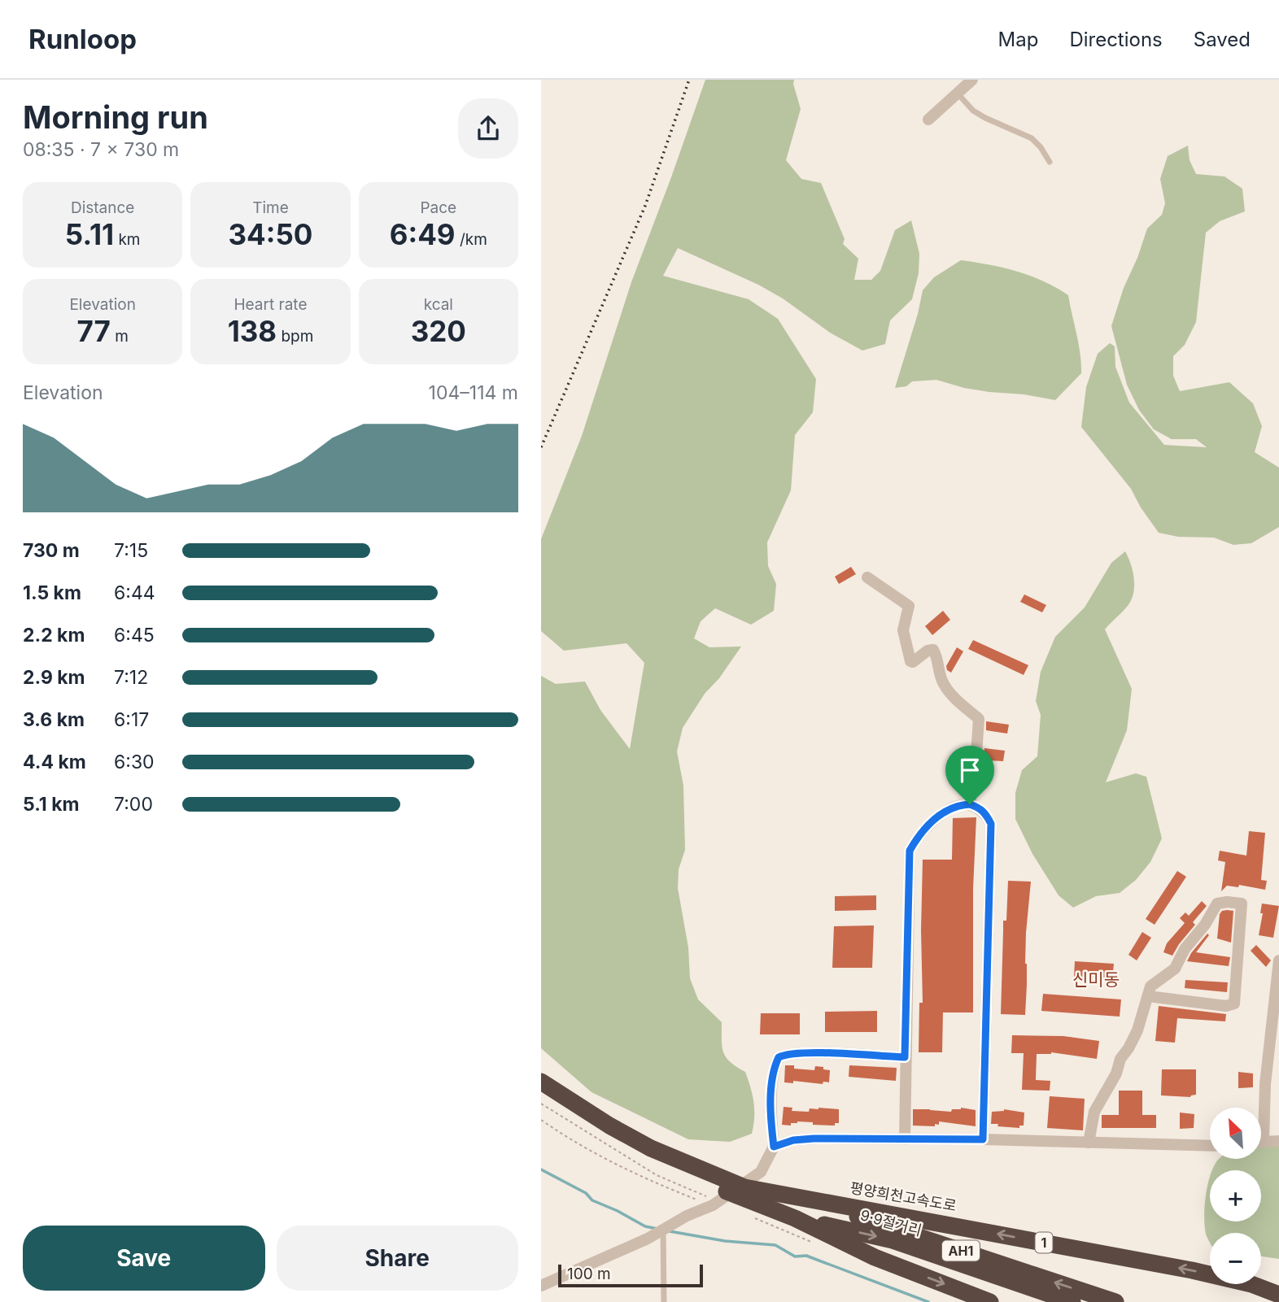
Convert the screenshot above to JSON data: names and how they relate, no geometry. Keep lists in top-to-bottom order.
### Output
{
  "streets": {
    "highway": [
      "평양희천고속도로",
      "9·9절거리",
      "1",
      "AH1"
    ]
  },
  "crossings": [
    ["평양희천고속도로", "9·9절거리"]
  ],
  "districts": ["신미동"],
  "scale_bar": "100 m",
  "north": "top left",
  "page": {
    "header": "Runloop",
    "nav": ["Map", "Directions", "Saved"],
    "heading": ["Morning run", "08:35 · 7 × 730 m"],
    "stats": [
      ["Distance", "5.11 km"],
      ["Time", "34:50"],
      ["Pace", "6:49 /km"],
      ["Elevation", "77 m"],
      ["Heart rate", "138 bpm"],
      ["kcal", "320"]
    ],
    "chart": ["Elevation", "104–114 m"],
    "list": [
      {
        "name": "730 m",
        "note": "7:15"
      },
      {
        "name": "1.5 km",
        "note": "6:44"
      },
      {
        "name": "2.2 km",
        "note": "6:45"
      },
      {
        "name": "2.9 km",
        "note": "7:12"
      },
      {
        "name": "3.6 km",
        "note": "6:17"
      },
      {
        "name": "4.4 km",
        "note": "6:30"
      },
      {
        "name": "5.1 km",
        "note": "7:00"
      }
    ],
    "map_buttons": ["+", "−"],
    "buttons": ["Save", "Share"],
    "scale": "100 m"
  }
}
